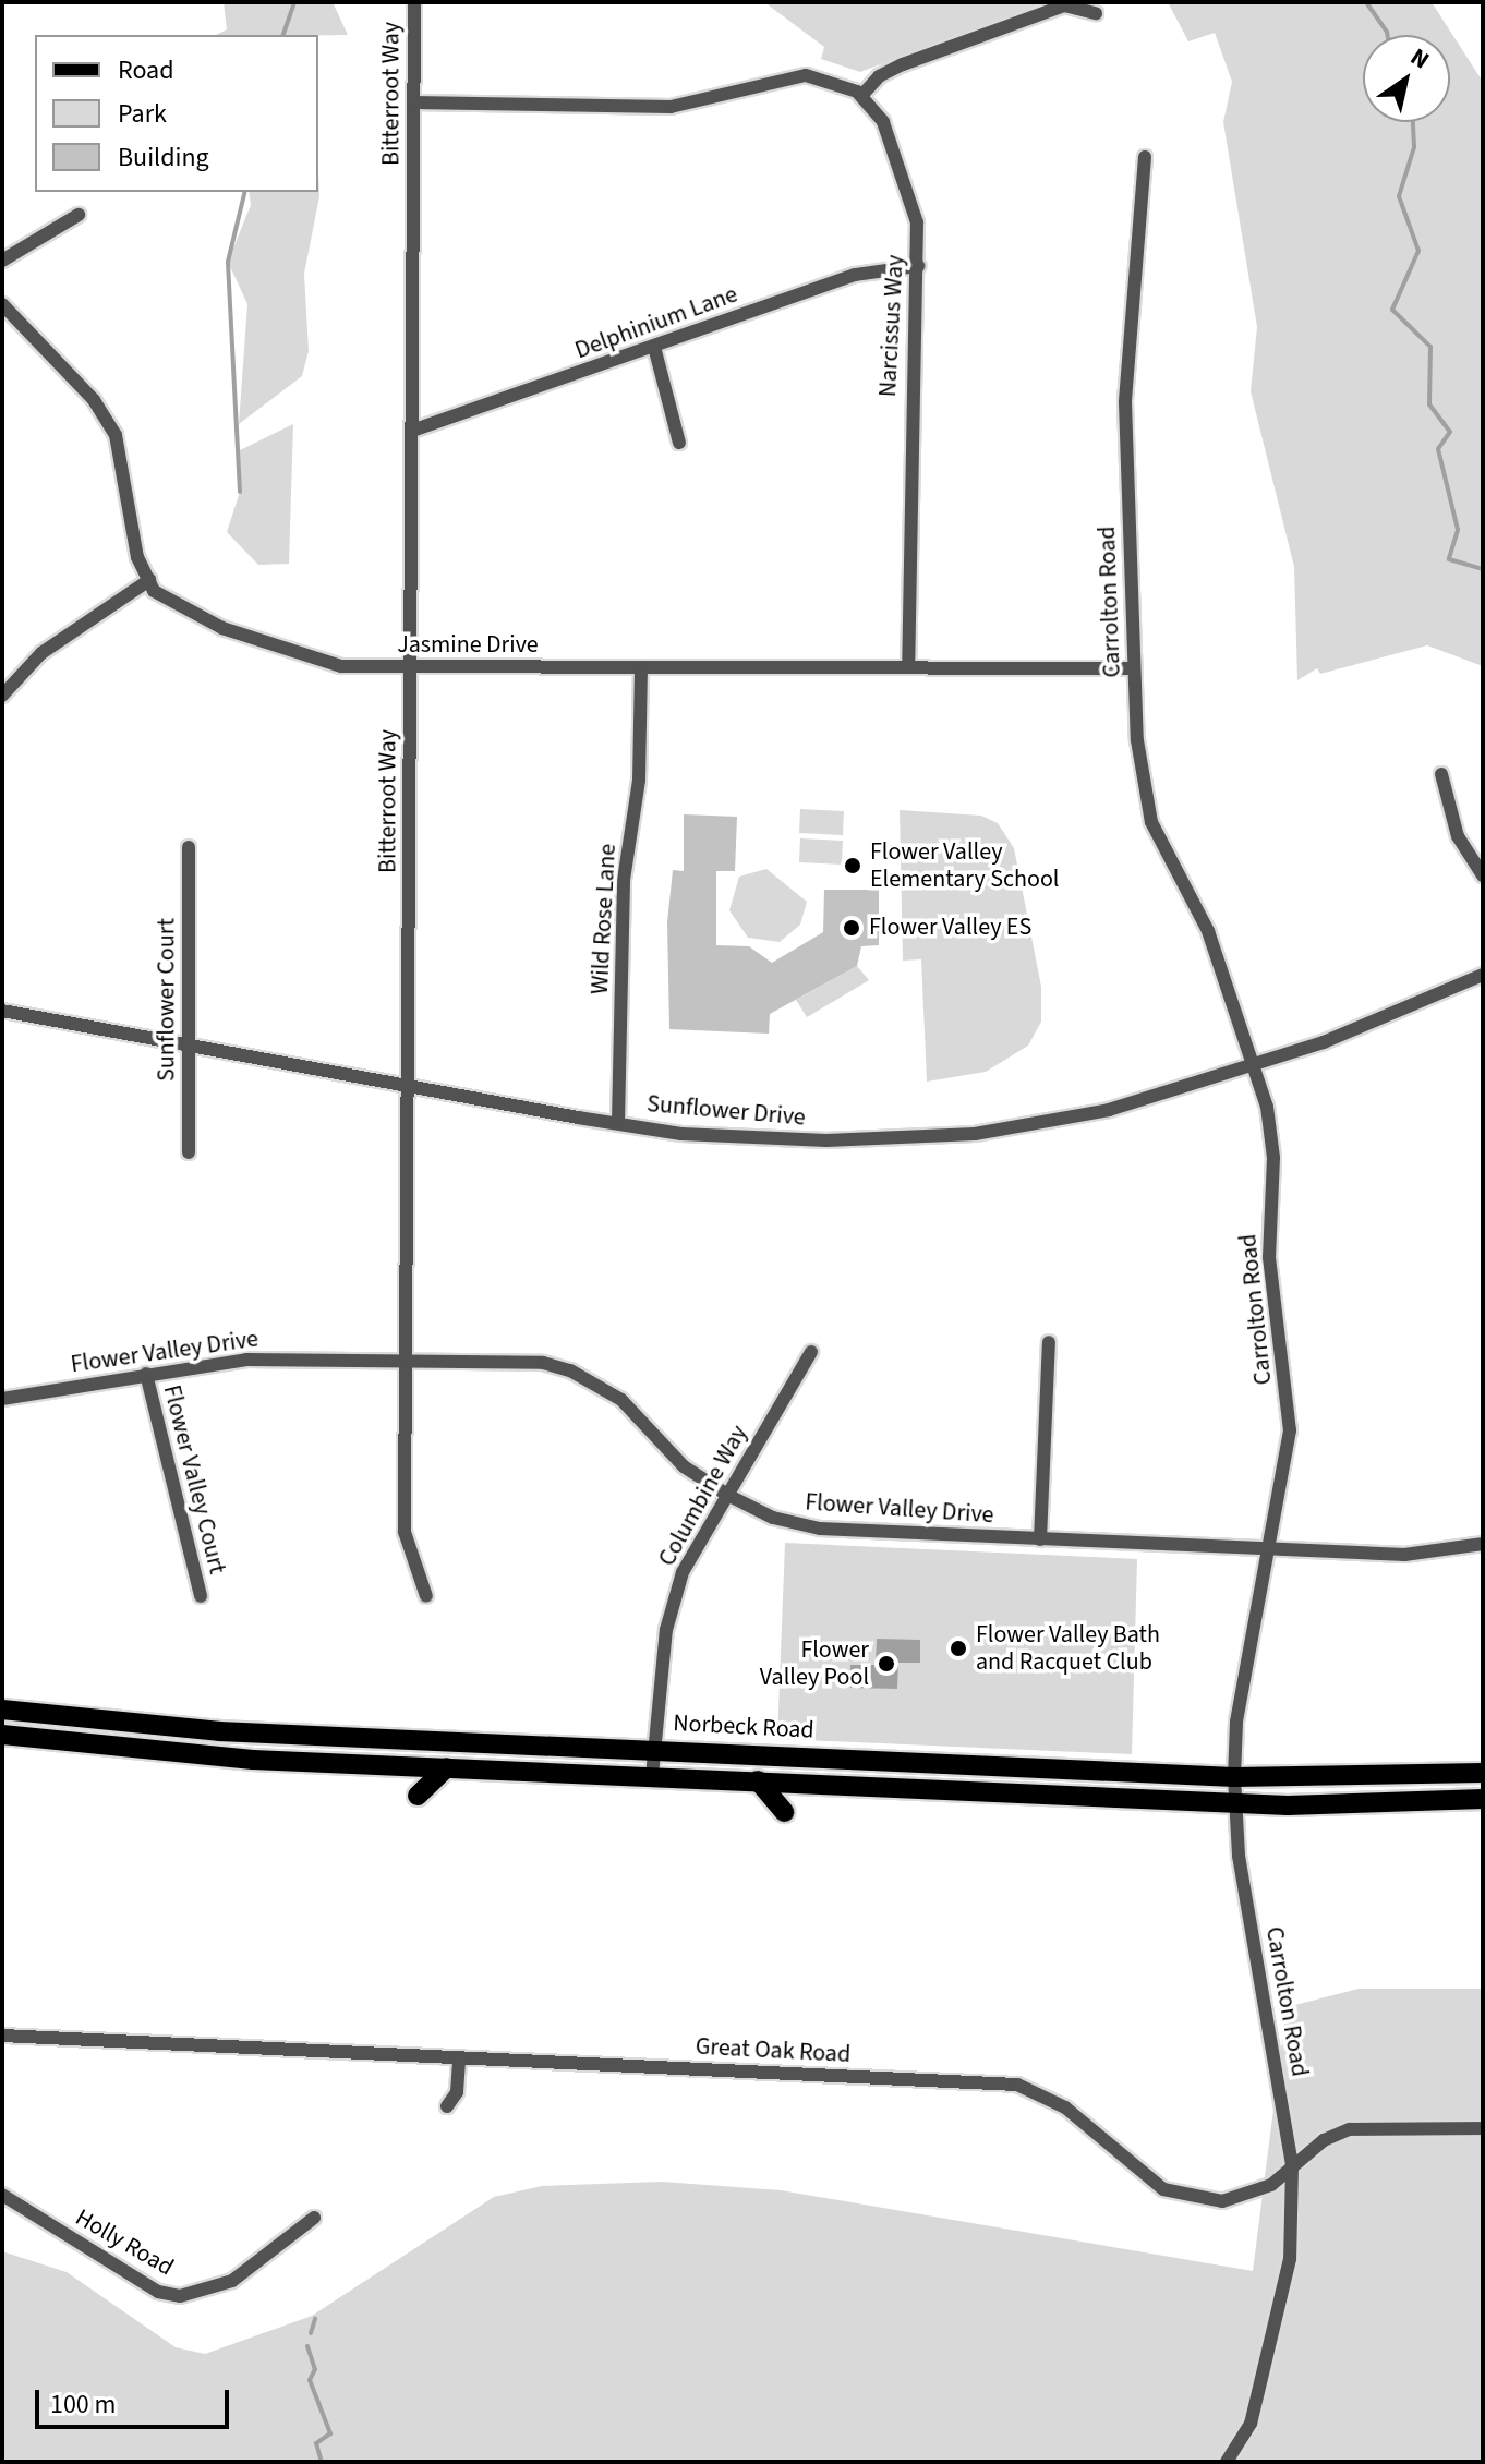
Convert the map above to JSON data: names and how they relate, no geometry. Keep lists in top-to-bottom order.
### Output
{
  "streets": {
    "main road": ["Norbeck Road"],
    "street": [
      "Bitterroot Way",
      "Delphinium Lane",
      "Narcissus Way",
      "Carrolton Road",
      "Jasmine Drive",
      "Wild Rose Lane",
      "Sunflower Court",
      "Sunflower Drive",
      "Flower Valley Drive",
      "Flower Valley Court",
      "Columbine Way",
      "Great Oak Road",
      "Holly Road"
    ]
  },
  "crossings": [
    ["Bitterroot Way", "Delphinium Lane"],
    ["Bitterroot Way", "Narcissus Way"],
    ["Bitterroot Way", "Jasmine Drive"],
    ["Bitterroot Way", "Sunflower Drive"],
    ["Bitterroot Way", "Flower Valley Drive"],
    ["Delphinium Lane", "Narcissus Way"],
    ["Narcissus Way", "Jasmine Drive"],
    ["Carrolton Road", "Jasmine Drive"],
    ["Carrolton Road", "Sunflower Drive"],
    ["Carrolton Road", "Flower Valley Drive"],
    ["Carrolton Road", "Norbeck Road"],
    ["Carrolton Road", "Great Oak Road"],
    ["Jasmine Drive", "Wild Rose Lane"],
    ["Wild Rose Lane", "Sunflower Drive"],
    ["Sunflower Court", "Sunflower Drive"],
    ["Flower Valley Drive", "Flower Valley Court"],
    ["Flower Valley Drive", "Columbine Way"],
    ["Columbine Way", "Norbeck Road"]
  ],
  "places": [
    "Flower Valley Elementary School",
    "Flower Valley ES",
    "Flower Valley Bath and Racquet Club",
    "Flower Valley Pool"
  ],
  "legend": ["Road", "Park", "Building"],
  "scale_bar": "100 m",
  "north": "top right"
}
